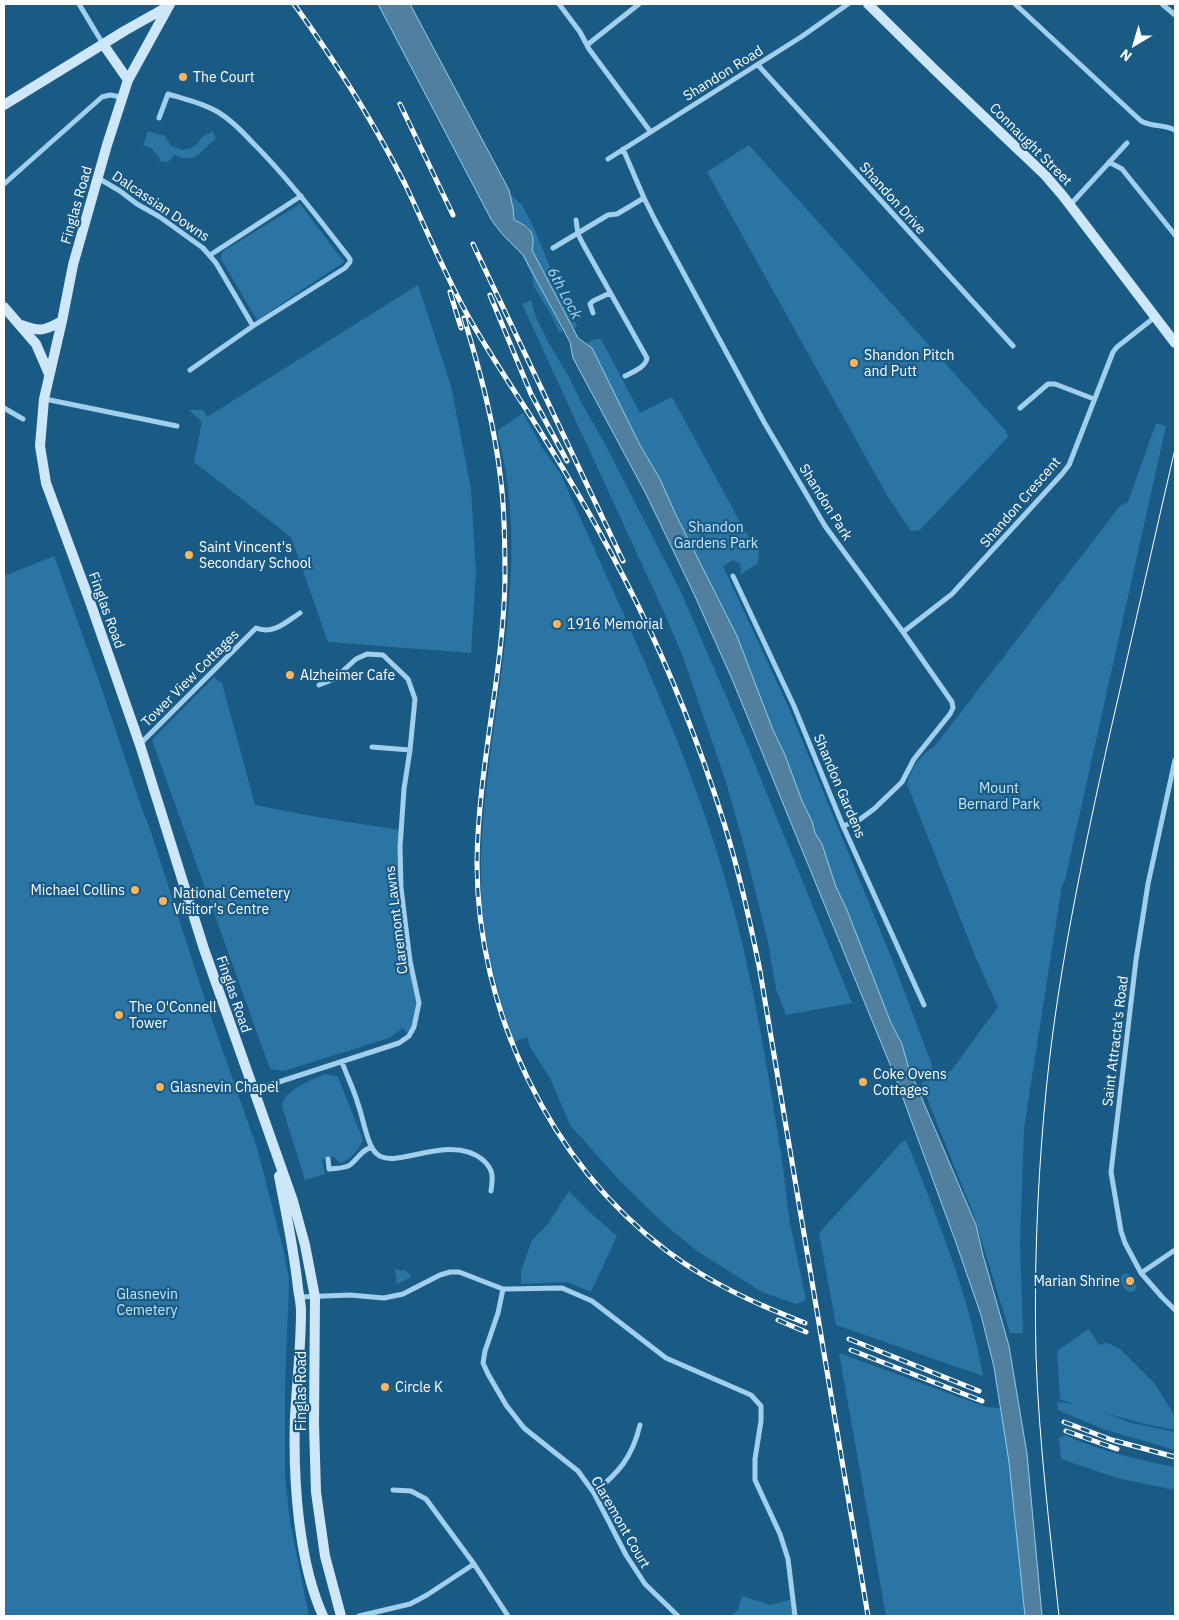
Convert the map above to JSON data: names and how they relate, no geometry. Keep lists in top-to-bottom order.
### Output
{
  "streets": {
    "main road": ["Connaught Street", "Finglas Road"],
    "street": [
      "Shandon Road",
      "Shandon Drive",
      "Dalcassian Downs",
      "Shandon Park",
      "Shandon Crescent",
      "Tower View Cottages",
      "Shandon Gardens",
      "Claremont Lawns",
      "Saint Attracta's Road",
      "Claremont Court"
    ]
  },
  "crossings": [
    ["Shandon Road", "Shandon Drive"],
    ["Shandon Road", "Shandon Park"],
    ["Connaught Street", "Shandon Crescent"],
    ["Finglas Road", "Dalcassian Downs"],
    ["Finglas Road", "Tower View Cottages"],
    ["Finglas Road", "Claremont Lawns"],
    ["Shandon Park", "Shandon Crescent"],
    ["Shandon Park", "Shandon Gardens"]
  ],
  "water": ["6th Lock"],
  "parks": ["Shandon Gardens Park", "Mount Bernard Park", "Glasnevin Cemetery"],
  "places": [
    "The Court",
    "Shandon Pitch and Putt",
    "Saint Vincent's Secondary School",
    "1916 Memorial",
    "Alzheimer Cafe",
    "Michael Collins",
    "National Cemetery Visitor's Centre",
    "The O'Connell Tower",
    "Coke Ovens Cottages",
    "Glasnevin Chapel",
    "Marian Shrine",
    "Circle K"
  ],
  "north": "bottom left"
}
